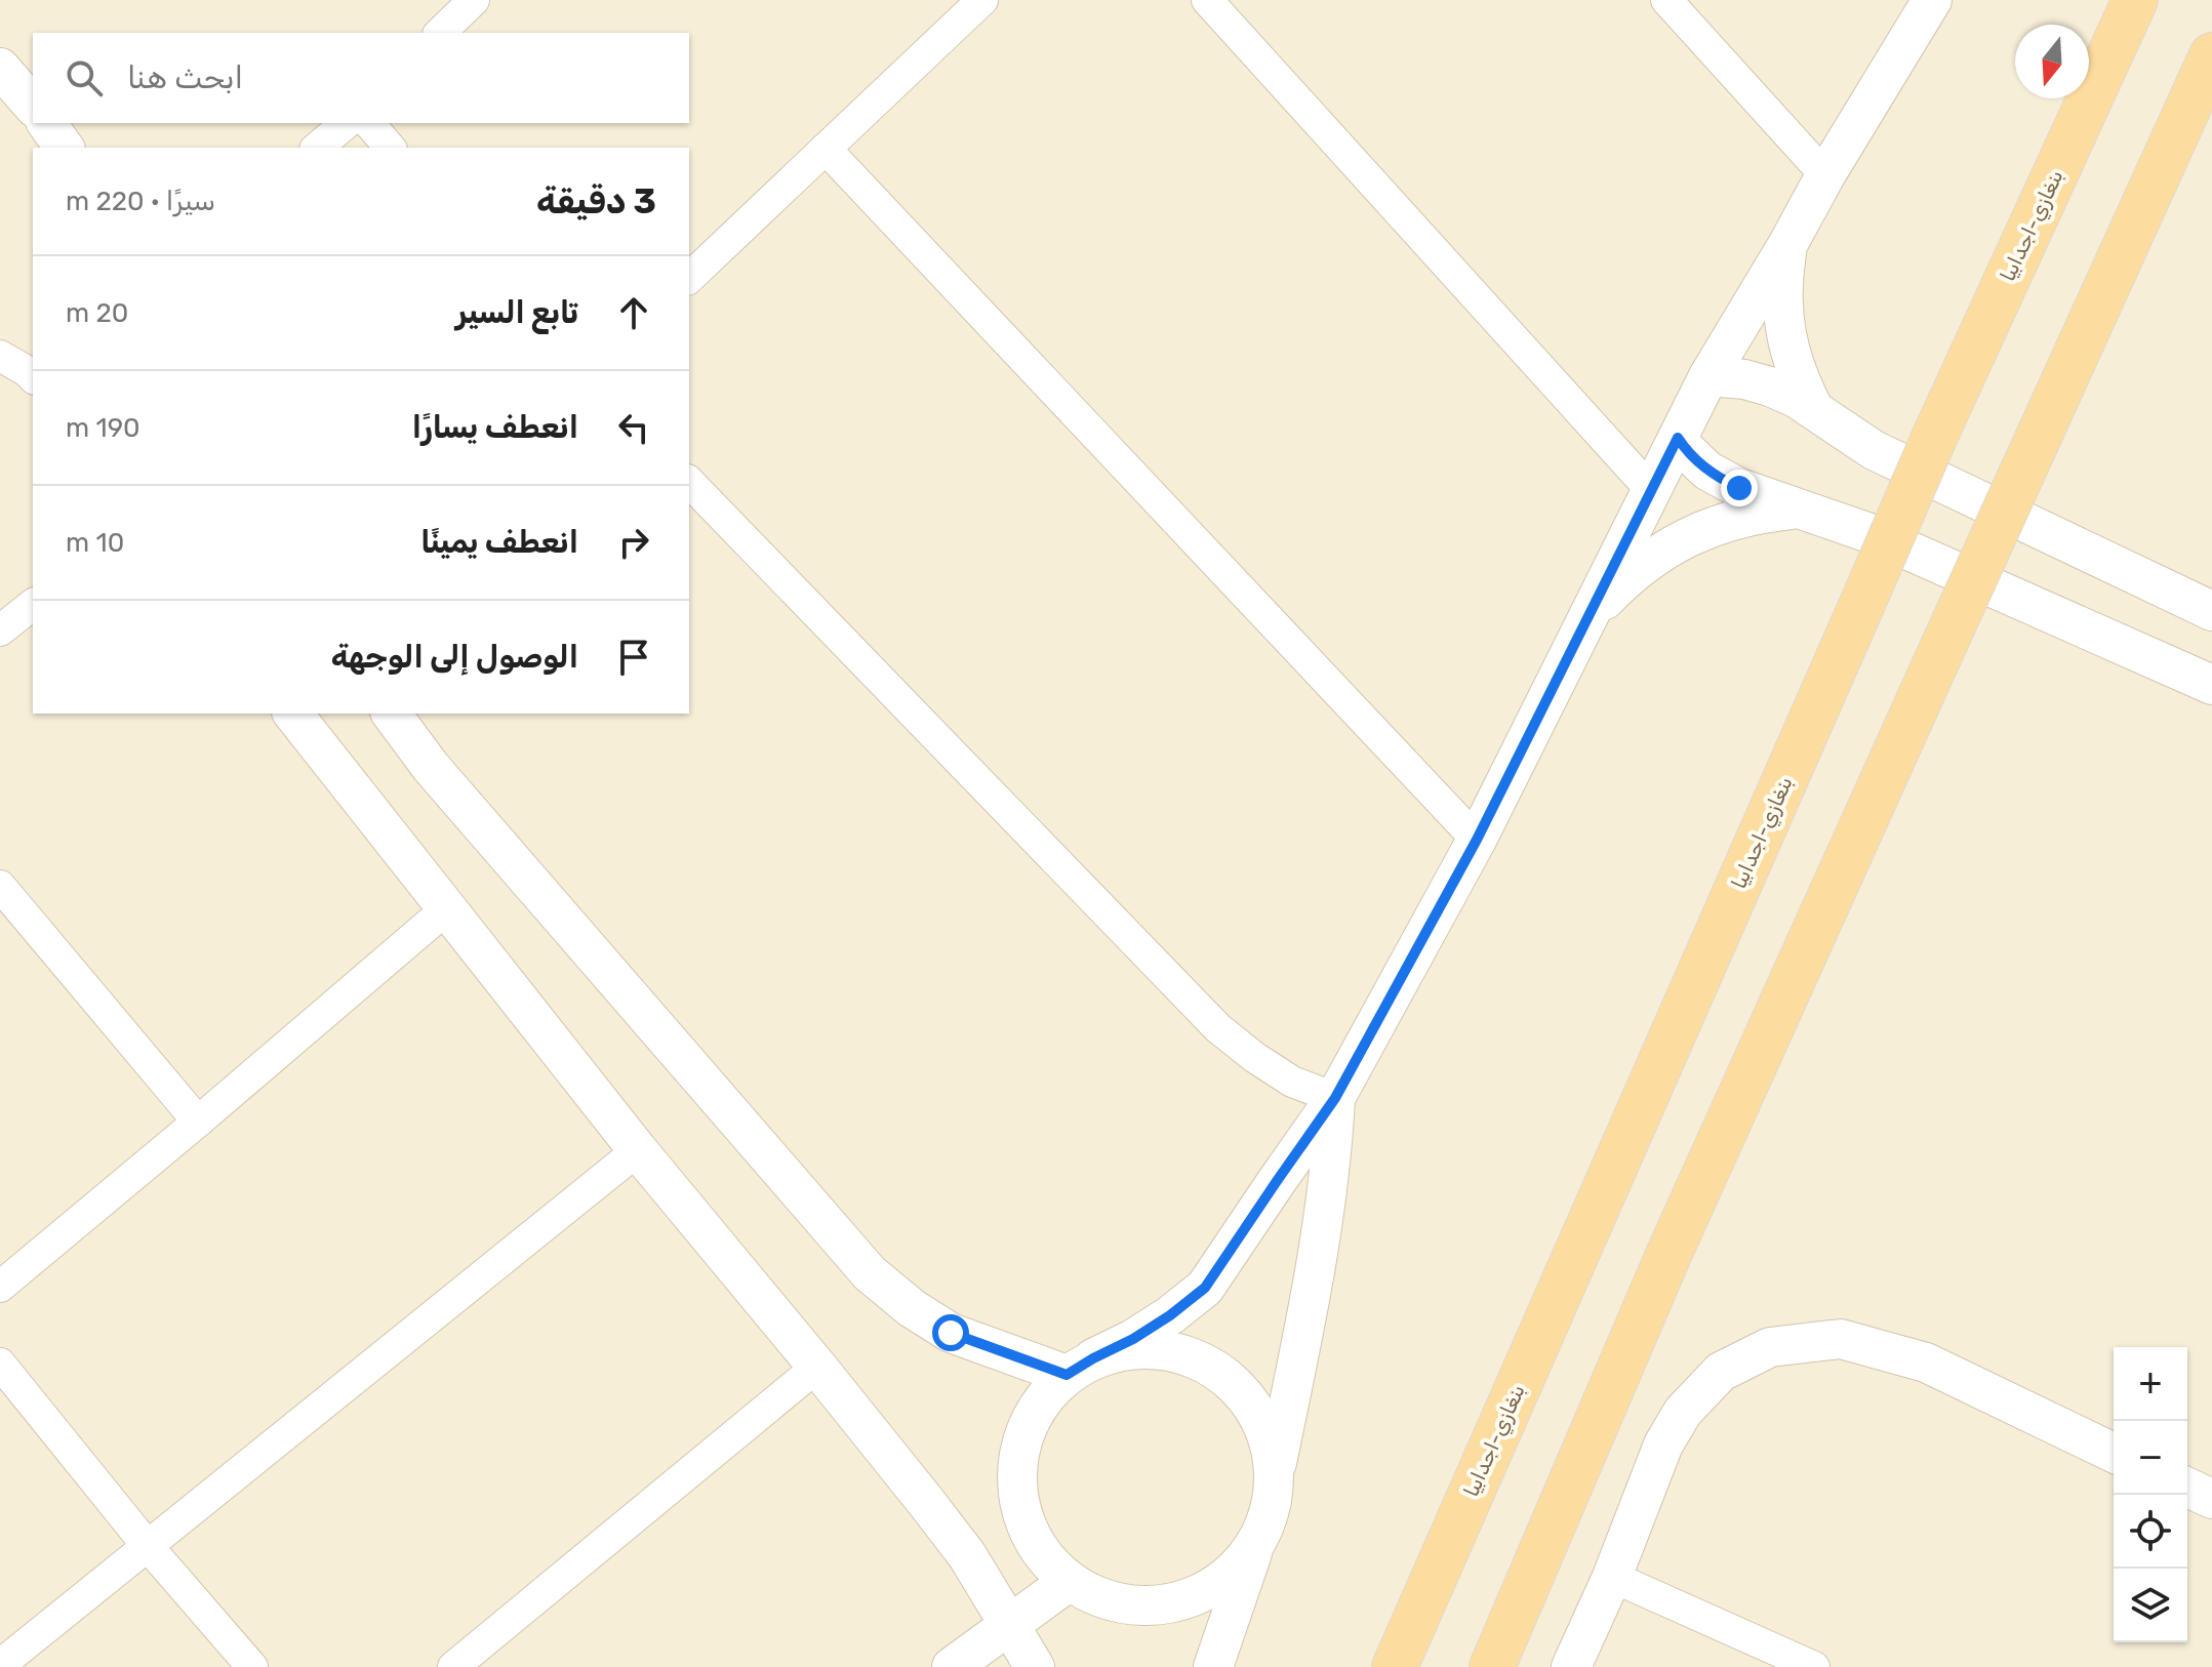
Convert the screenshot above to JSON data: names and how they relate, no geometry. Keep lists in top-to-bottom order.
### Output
{
  "streets": {
    "highway": ["بنغازي-اجدابيا"]
  },
  "north": "bottom",
  "page": {
    "search": "ابحث هنا",
    "heading": ["3 دقيقة", "سيرًا · 220 m"],
    "list": [
      ["تابع السير", "20 m"],
      ["انعطف يسارًا", "190 m"],
      ["انعطف يمينًا", "10 m"],
      "الوصول إلى الوجهة"
    ],
    "map_buttons": ["+", "−"]
  }
}
